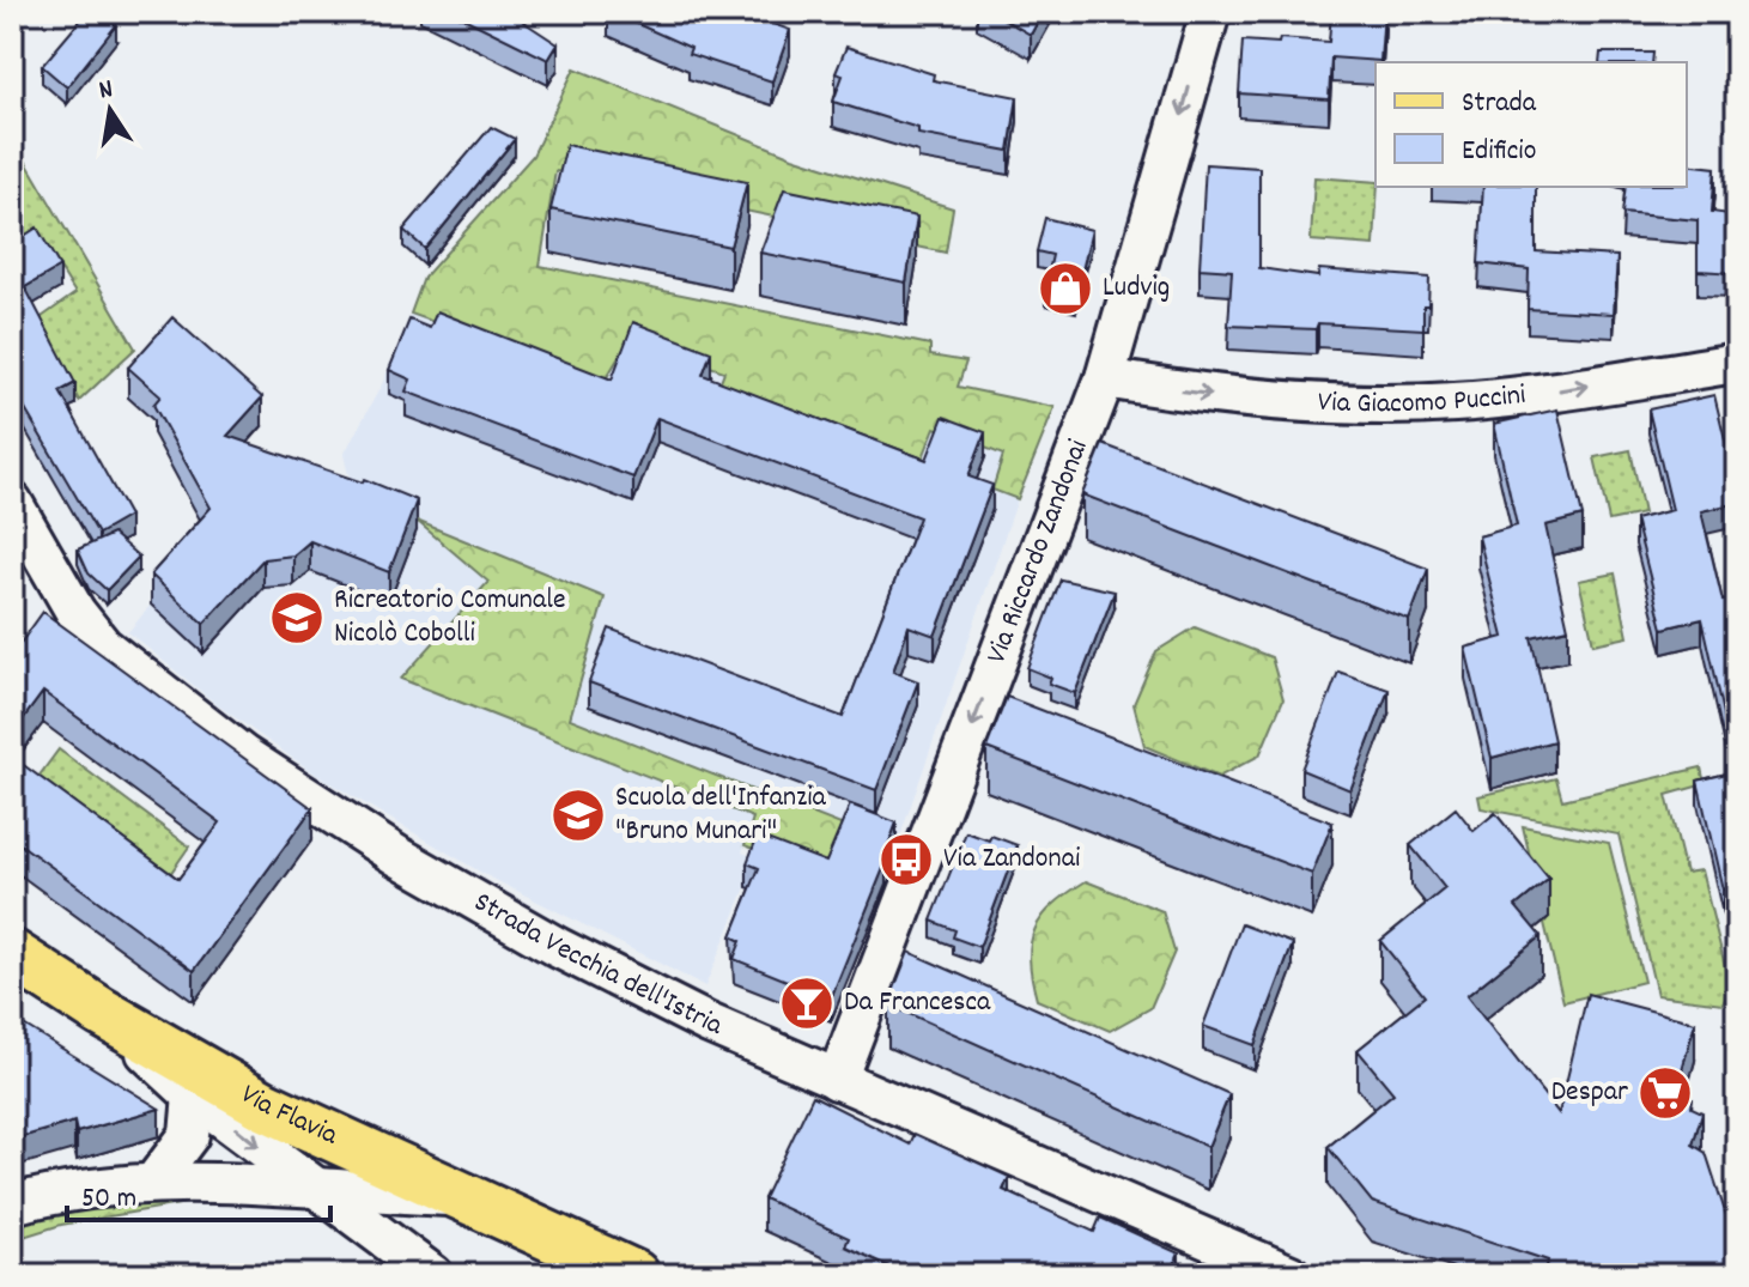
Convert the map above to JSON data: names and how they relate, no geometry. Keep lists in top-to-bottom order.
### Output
{
  "streets": {
    "main road": ["Via Flavia"],
    "street": ["Via Giacomo Puccini", "Via Riccardo Zandonai", "Strada Vecchia dell'Istria"]
  },
  "crossings": [
    ["Via Giacomo Puccini", "Via Riccardo Zandonai"],
    ["Via Riccardo Zandonai", "Strada Vecchia dell'Istria"]
  ],
  "one_way": ["Via Giacomo Puccini", "Via Riccardo Zandonai"],
  "places": {
    "shop": ["Ludvig"],
    "school or university": ["Ricreatorio Comunale Nicolò Cobolli", "Scuola dell'Infanzia \"Bruno Munari\""],
    "bus stop": ["Via Zandonai"],
    "bar": ["Da Francesca"],
    "supermarket": ["Despar"]
  },
  "legend": ["Strada", "Edificio"],
  "scale_bar": "50 m",
  "north": "top"
}
